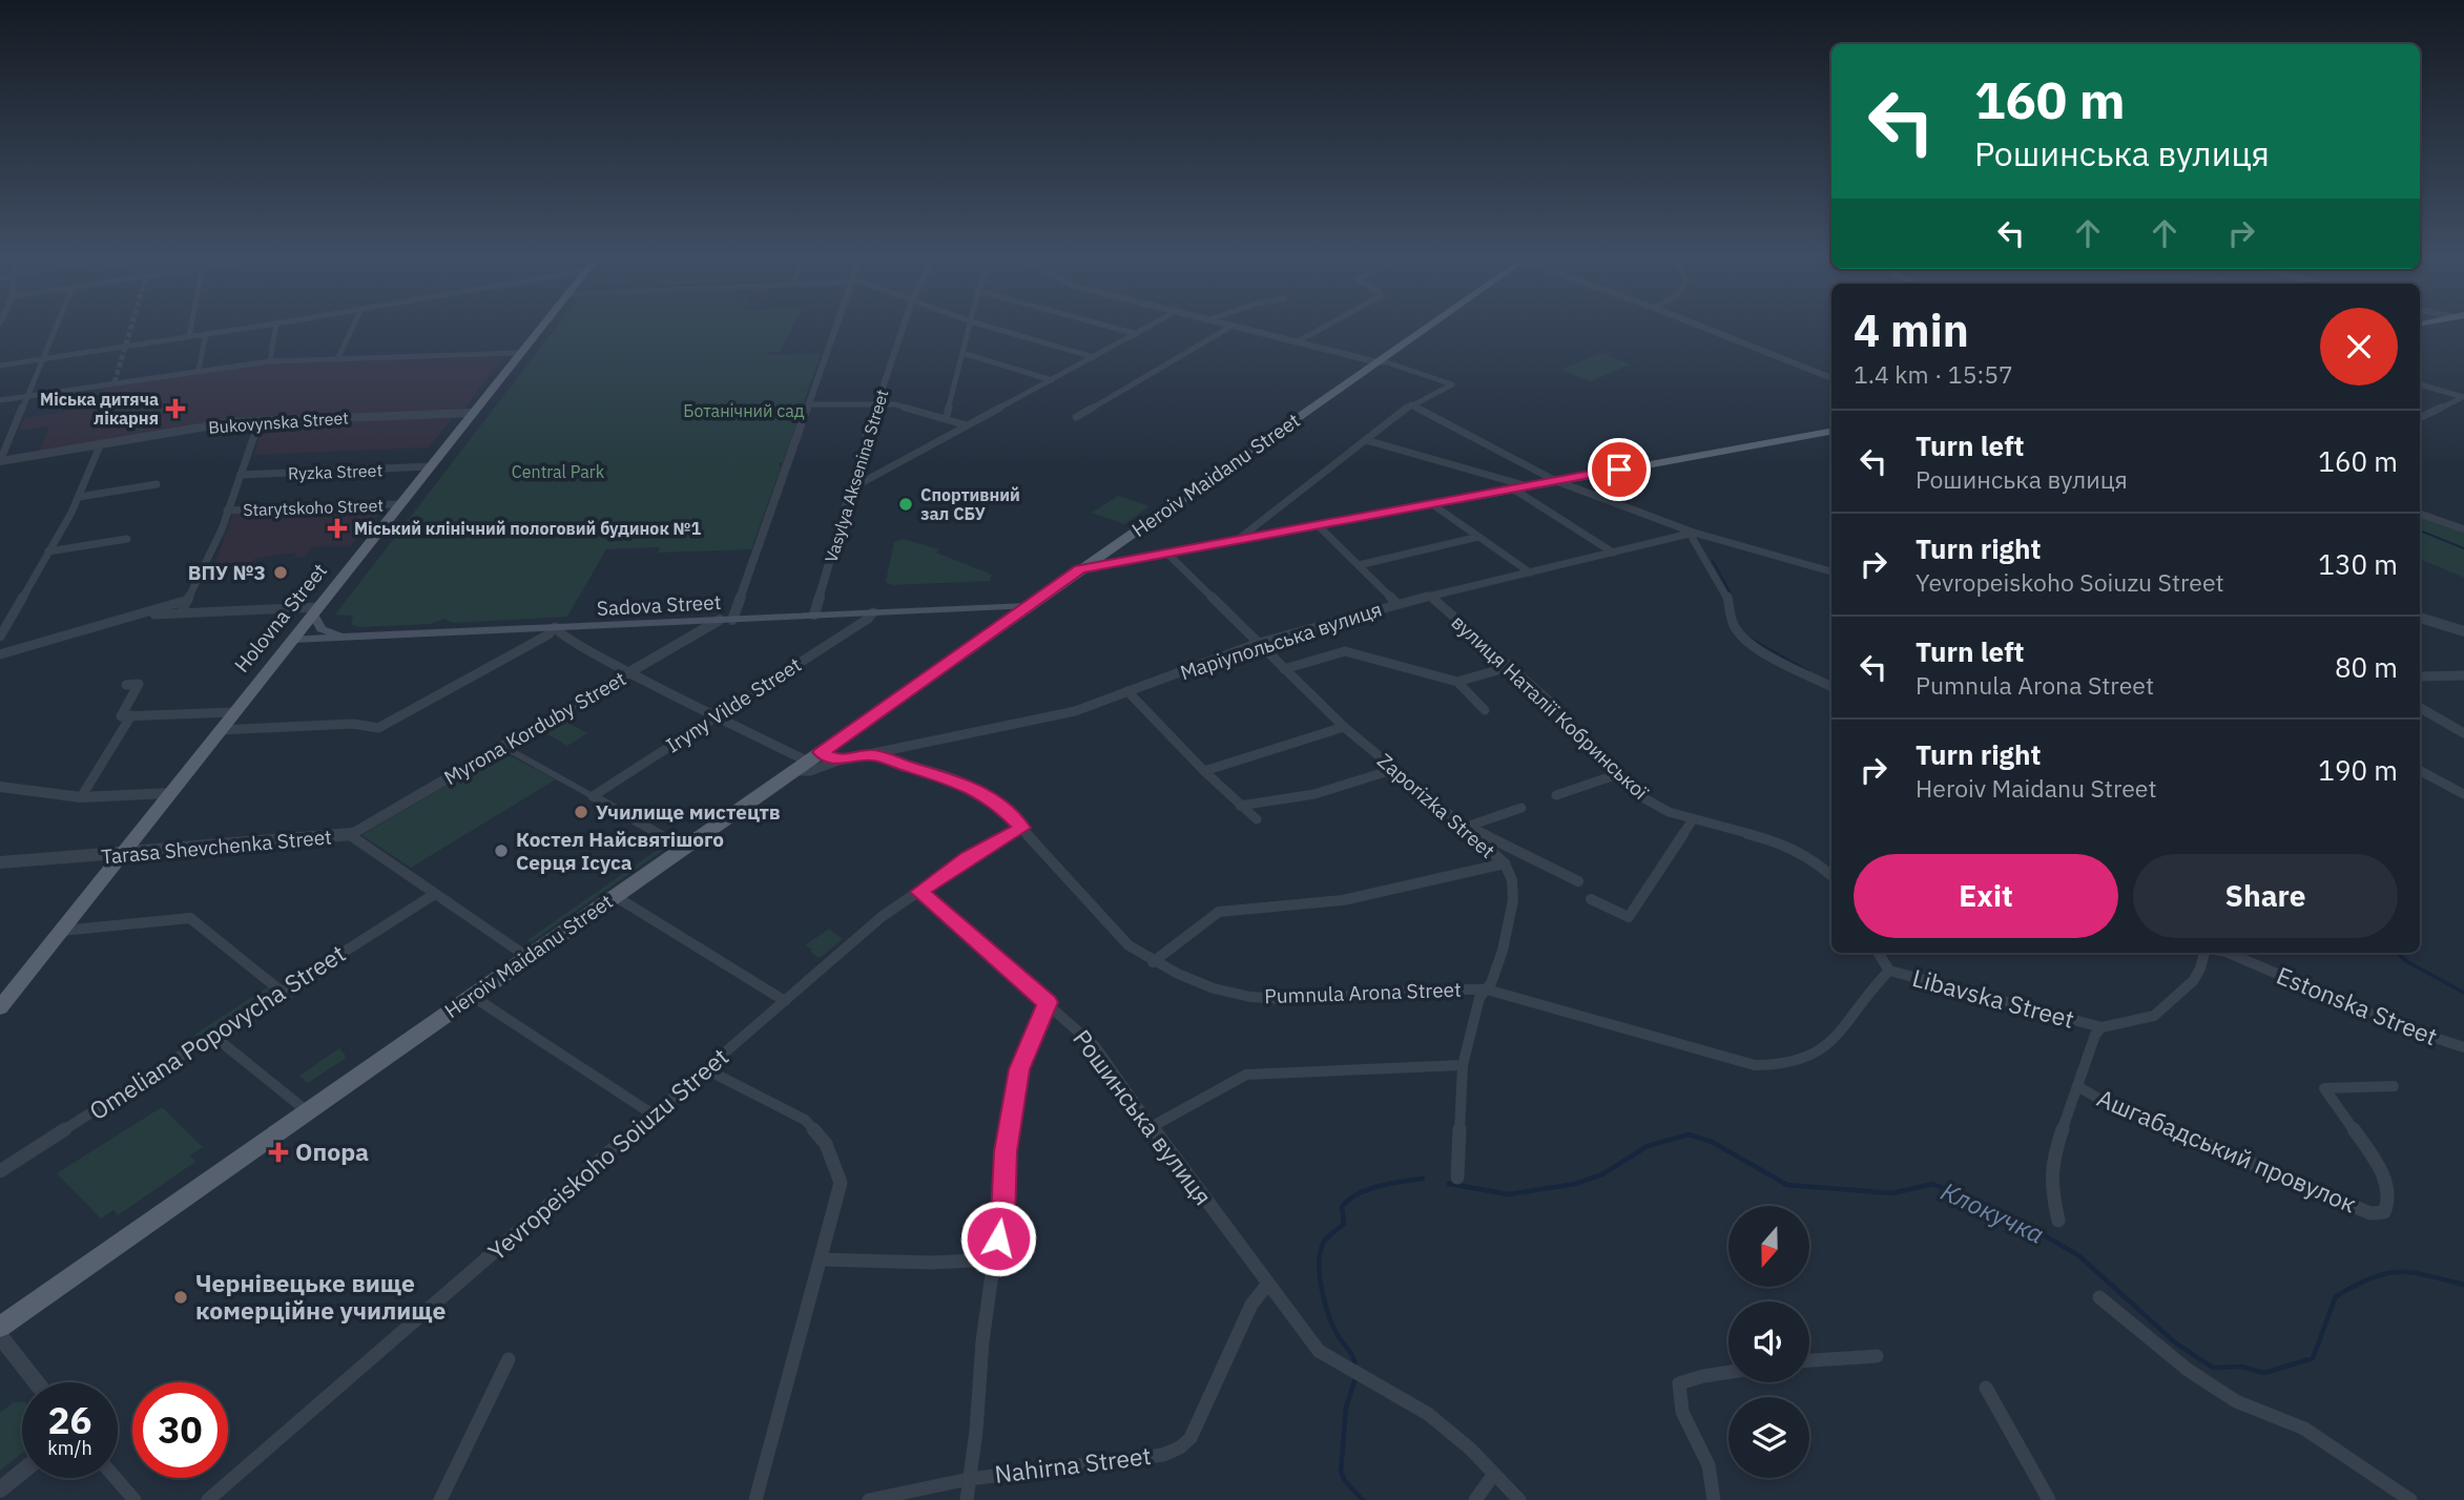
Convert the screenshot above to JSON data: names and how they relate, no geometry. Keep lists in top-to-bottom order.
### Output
{
  "streets": {
    "main road": ["Heroiv Maidanu Street", "Sadova Street", "Holovna Street"],
    "street": [
      "Bukovynska Street",
      "Ryzka Street",
      "Vasylya Aksenina Street",
      "Starytskoho Street",
      "Маріупольська вулиця",
      "Iryny Vilde Street",
      "вулиця Наталії Кобринської",
      "Myrona Korduby Street",
      "Zaporizka Street",
      "Tarasa Shevchenka Street",
      "Pumnula Arona Street",
      "Libavska Street",
      "Estonska Street",
      "Omeliana Popovycha Street",
      "Рошинська вулиця",
      "Ашгабадський провулок",
      "Yevropeiskoho Soiuzu Street",
      "Nahirna Street"
    ]
  },
  "crossings": [
    ["Bukovynska Street", "Holovna Street"],
    ["Ryzka Street", "Holovna Street"],
    ["Heroiv Maidanu Street", "Sadova Street"],
    ["Heroiv Maidanu Street", "Tarasa Shevchenka Street"],
    ["Heroiv Maidanu Street", "Pumnula Arona Street"],
    ["Vasylya Aksenina Street", "Sadova Street"],
    ["Starytskoho Street", "Holovna Street"],
    ["Sadova Street", "Holovna Street"],
    ["Sadova Street", "Iryny Vilde Street"],
    ["Sadova Street", "Myrona Korduby Street"],
    ["Holovna Street", "Tarasa Shevchenka Street"],
    ["Маріупольська вулиця", "вулиця Наталії Кобринської"],
    ["Маріупольська вулиця", "Zaporizka Street"],
    ["Маріупольська вулиця", "Pumnula Arona Street"],
    ["Myrona Korduby Street", "Tarasa Shevchenka Street"],
    ["Zaporizka Street", "Pumnula Arona Street"],
    ["Zaporizka Street", "Libavska Street"],
    ["Tarasa Shevchenka Street", "Omeliana Popovycha Street"],
    ["Pumnula Arona Street", "Libavska Street"],
    ["Pumnula Arona Street", "Yevropeiskoho Soiuzu Street"],
    ["Рошинська вулиця", "Yevropeiskoho Soiuzu Street"],
    ["Рошинська вулиця", "Nahirna Street"]
  ],
  "water": ["Клокучка"],
  "parks": ["Ботанічний сад", "Central Park"],
  "places": {
    "health": ["Міська дитяча лікарня", "Міський клінічний пологовий будинок №1", "Опора"],
    "other": [
      "Спортивний зал СБУ",
      "ВПУ №3",
      "Училище мистецтв",
      "Костел Найсвятішого Серця Ісуса",
      "Чернівецьке вище комерційне училище"
    ]
  },
  "north": "bottom",
  "page": {
    "turn": ["160 m", "Рошинська вулиця"],
    "heading": ["4 min", "1.4 km · 15:57"],
    "list": [
      {
        "name": "Turn left",
        "note": "Рошинська вулиця",
        "value": "160 m"
      },
      {
        "name": "Turn right",
        "note": "Yevropeiskoho Soiuzu Street",
        "value": "130 m"
      },
      {
        "name": "Turn left",
        "note": "Pumnula Arona Street",
        "value": "80 m"
      },
      {
        "name": "Turn right",
        "note": "Heroiv Maidanu Street",
        "value": "190 m"
      }
    ],
    "buttons": ["Exit", "Share"],
    "speed": "26 km/h",
    "limit": "30"
  }
}
